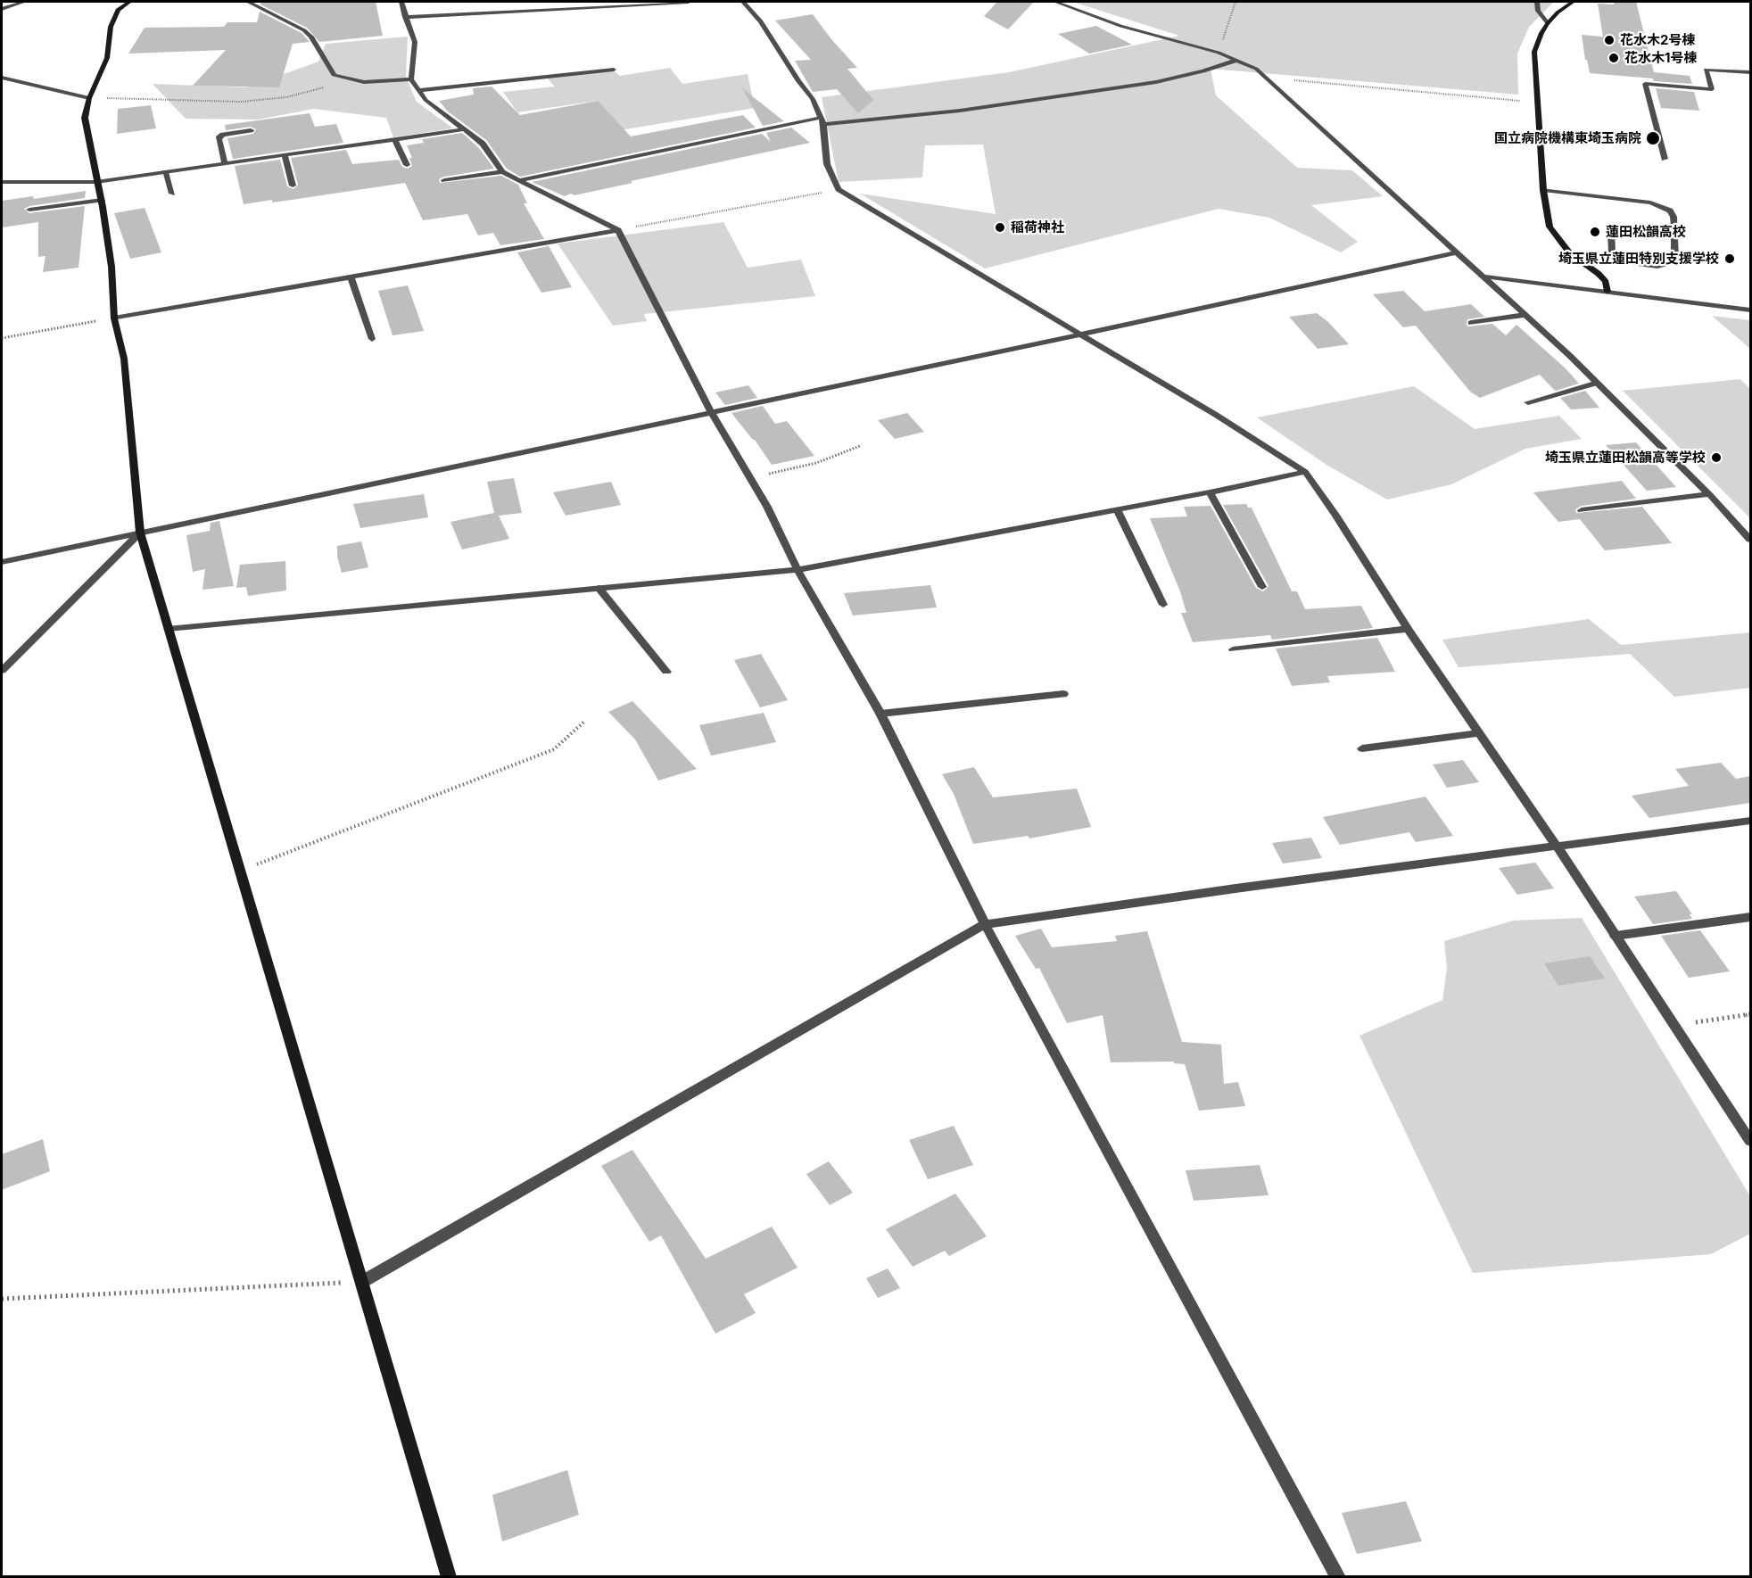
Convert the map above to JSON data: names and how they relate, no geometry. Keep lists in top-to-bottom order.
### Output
{
  "places": [
    "花水木2号棟",
    "花水木1号棟",
    "国立病院機構東埼玉病院",
    "稲荷神社",
    "蓮田松韻高校",
    "埼玉県立蓮田特別支援学校",
    "埼玉県立蓮田松韻高等学校"
  ]
}
